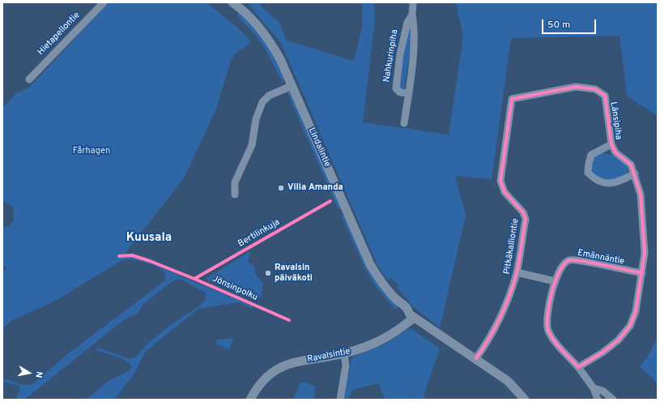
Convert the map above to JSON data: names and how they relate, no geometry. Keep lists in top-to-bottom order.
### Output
{
  "streets": {
    "street": [
      "Hietapellontie",
      "Nahkurinpiha",
      "Länsipiha",
      "Lindalintie",
      "Pitkäkalliontie",
      "Emännäntie",
      "Ravalsintie"
    ],
    "cycle path": ["Bertilinkuja", "Jönsinpolku"]
  },
  "crossings": [
    ["Länsipiha", "Pitkäkalliontie"],
    ["Länsipiha", "Emännäntie"],
    ["Lindalintie", "Pitkäkalliontie"],
    ["Lindalintie", "Ravalsintie"]
  ],
  "districts": ["Kuusala"],
  "parks": ["Fårhagen"],
  "places": ["Villa Amanda", "Ravalsin päiväkoti"],
  "scale_bar": "50 m",
  "north": "right"
}
